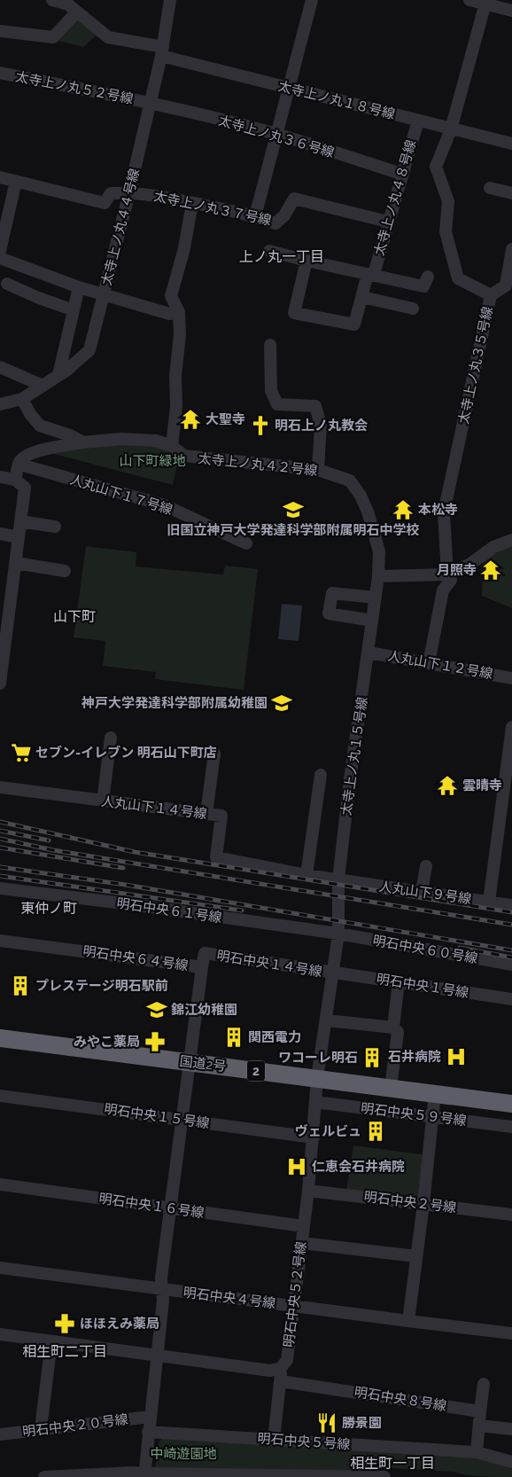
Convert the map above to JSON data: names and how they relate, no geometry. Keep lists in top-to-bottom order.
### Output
{
  "streets": {
    "highway": ["国道2号", "2"],
    "street": [
      "太寺上ノ丸５２号線",
      "太寺上ノ丸１８号線",
      "太寺上ノ丸３６号線",
      "太寺上ノ丸４８号線",
      "太寺上ノ丸３７号線",
      "太寺上ノ丸４４号線",
      "太寺上ノ丸３５号線",
      "太寺上ノ丸４２号線",
      "人丸山下１７号線",
      "人丸山下１２号線",
      "太寺上ノ丸１５号線",
      "人丸山下１４号線",
      "人丸山下９号線",
      "明石中央６１号線",
      "明石中央６０号線",
      "明石中央６４号線",
      "明石中央１４号線",
      "明石中央１号線",
      "明石中央５９号線",
      "明石中央１５号線",
      "明石中央２号線",
      "明石中央１６号線",
      "明石中央５２号線",
      "明石中央４号線",
      "明石中央８号線",
      "明石中央２０号線",
      "明石中央５号線"
    ]
  },
  "crossings": [
    ["太寺上ノ丸５２号線", "太寺上ノ丸３６号線"],
    ["太寺上ノ丸５２号線", "太寺上ノ丸４４号線"],
    ["太寺上ノ丸１８号線", "太寺上ノ丸４８号線"],
    ["太寺上ノ丸１８号線", "太寺上ノ丸４４号線"],
    ["太寺上ノ丸１８号線", "太寺上ノ丸３５号線"],
    ["太寺上ノ丸３６号線", "太寺上ノ丸４８号線"],
    ["太寺上ノ丸３６号線", "太寺上ノ丸４４号線"],
    ["太寺上ノ丸４８号線", "太寺上ノ丸３７号線"],
    ["太寺上ノ丸３７号線", "太寺上ノ丸４４号線"],
    ["太寺上ノ丸４２号線", "太寺上ノ丸１５号線"],
    ["人丸山下１２号線", "太寺上ノ丸１５号線"],
    ["太寺上ノ丸１５号線", "人丸山下１４号線"],
    ["太寺上ノ丸１５号線", "人丸山下９号線"],
    ["太寺上ノ丸１５号線", "明石中央６１号線"],
    ["太寺上ノ丸１５号線", "明石中央６０号線"],
    ["太寺上ノ丸１５号線", "明石中央１４号線"],
    ["太寺上ノ丸１５号線", "明石中央１号線"],
    ["太寺上ノ丸１５号線", "国道2号"],
    ["太寺上ノ丸１５号線", "明石中央５２号線"],
    ["人丸山下１４号線", "人丸山下９号線"],
    ["明石中央６１号線", "明石中央６０号線"],
    ["明石中央６４号線", "明石中央１４号線"],
    ["明石中央６４号線", "国道2号"],
    ["明石中央６４号線", "明石中央１５号線"],
    ["明石中央６４号線", "明石中央１６号線"],
    ["明石中央６４号線", "明石中央４号線"],
    ["明石中央１４号線", "明石中央１号線"],
    ["国道2号", "明石中央５２号線"],
    ["明石中央５９号線", "明石中央５２号線"],
    ["明石中央１５号線", "明石中央５２号線"],
    ["明石中央２号線", "明石中央５２号線"],
    ["明石中央１６号線", "明石中央５２号線"],
    ["明石中央５２号線", "明石中央４号線"],
    ["明石中央５２号線", "明石中央８号線"],
    ["明石中央５２号線", "明石中央５号線"]
  ],
  "districts": [
    "上ノ丸一丁目",
    "山下町",
    "東仲ノ町",
    "相生町二丁目",
    "相生町一丁目"
  ],
  "parks": ["山下町緑地", "中崎遊園地"],
  "places": {
    "temple": [
      "大聖寺",
      "本松寺",
      "月照寺",
      "雲晴寺"
    ],
    "church": ["明石上ノ丸教会"],
    "school or university": ["旧国立神戸大学発達科学部附属明石中学校", "神戸大学発達科学部附属幼稚園", "錦江幼稚園"],
    "supermarket": ["セブン-イレブン 明石山下町店"],
    "building": [
      "プレステージ明石駅前",
      "関西電力",
      "ワコーレ明石",
      "ヴェルビュ"
    ],
    "pharmacy": ["みやこ薬局", "ほほえみ薬局"],
    "hospital": ["石井病院", "仁恵会石井病院"],
    "restaurant": ["勝景園"]
  }
}
